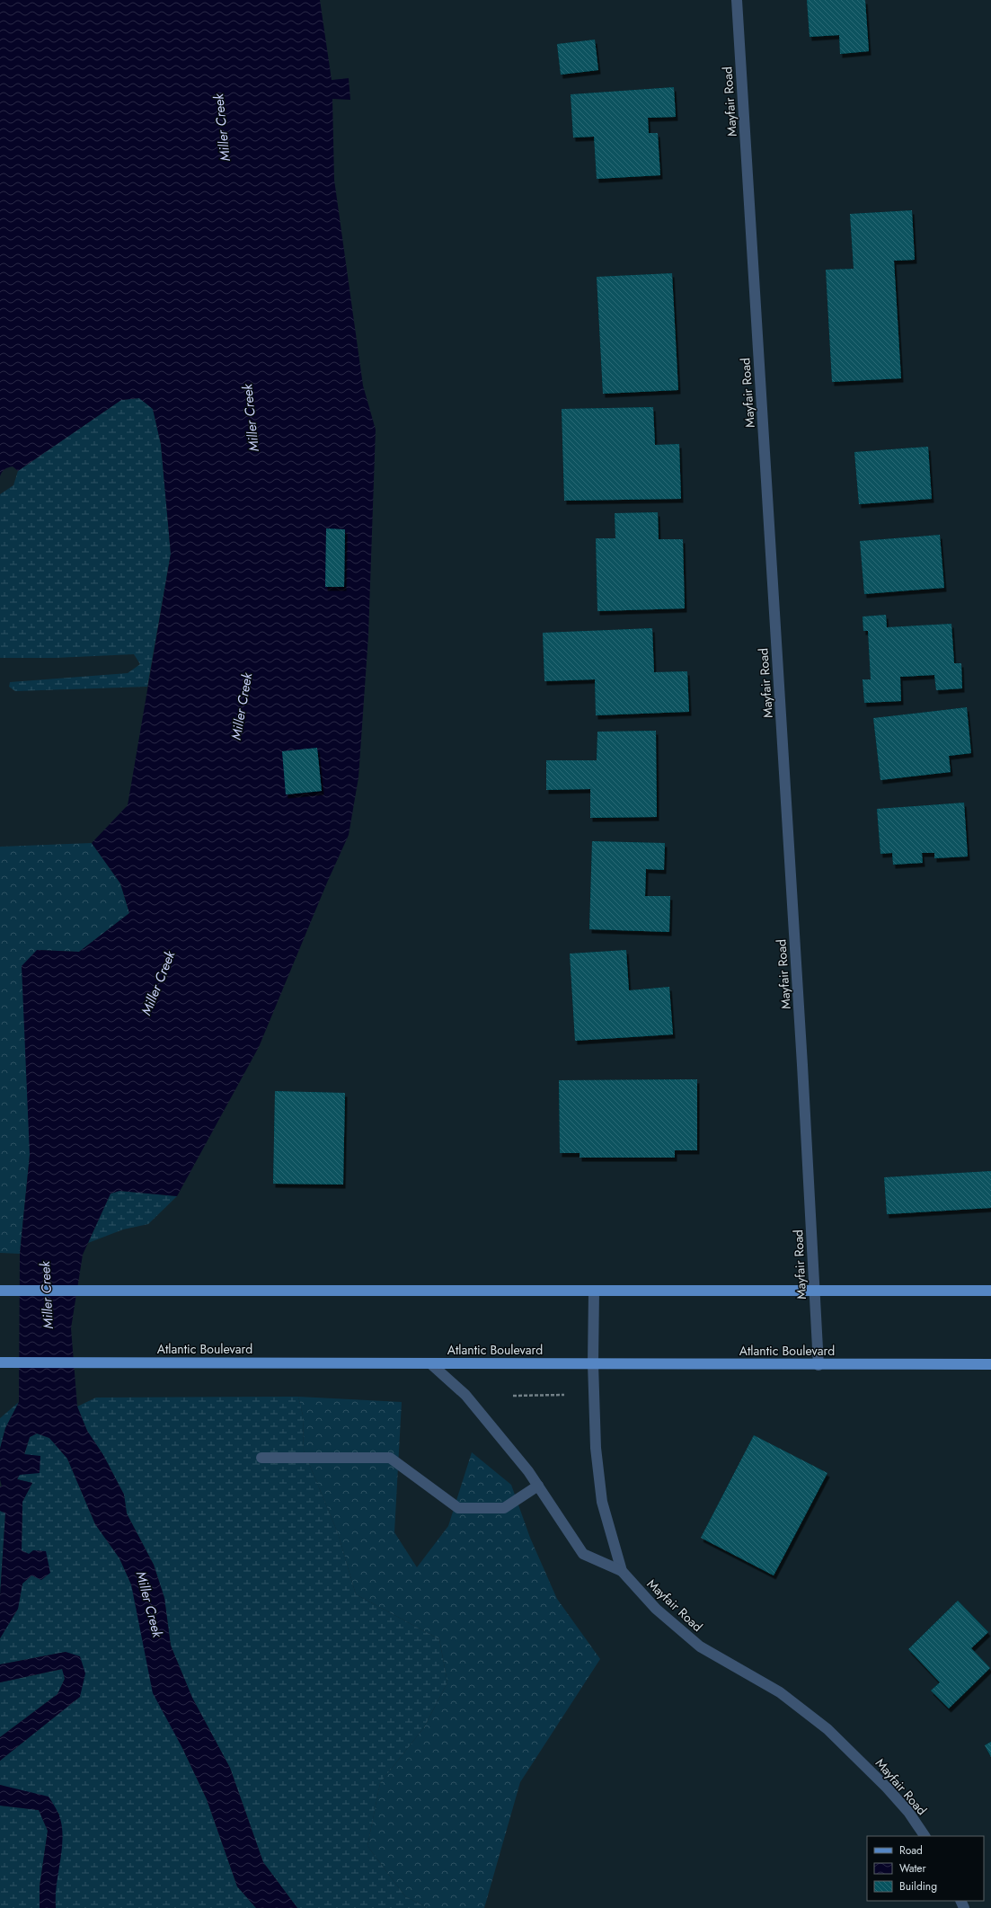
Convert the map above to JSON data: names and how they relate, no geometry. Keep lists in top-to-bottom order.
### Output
{
  "streets": {
    "main road": ["Atlantic Boulevard"],
    "street": ["Mayfair Road"]
  },
  "crossings": [
    ["Mayfair Road", "Atlantic Boulevard"]
  ],
  "water": ["Miller Creek"],
  "legend": ["Road", "Water", "Building"]
}
